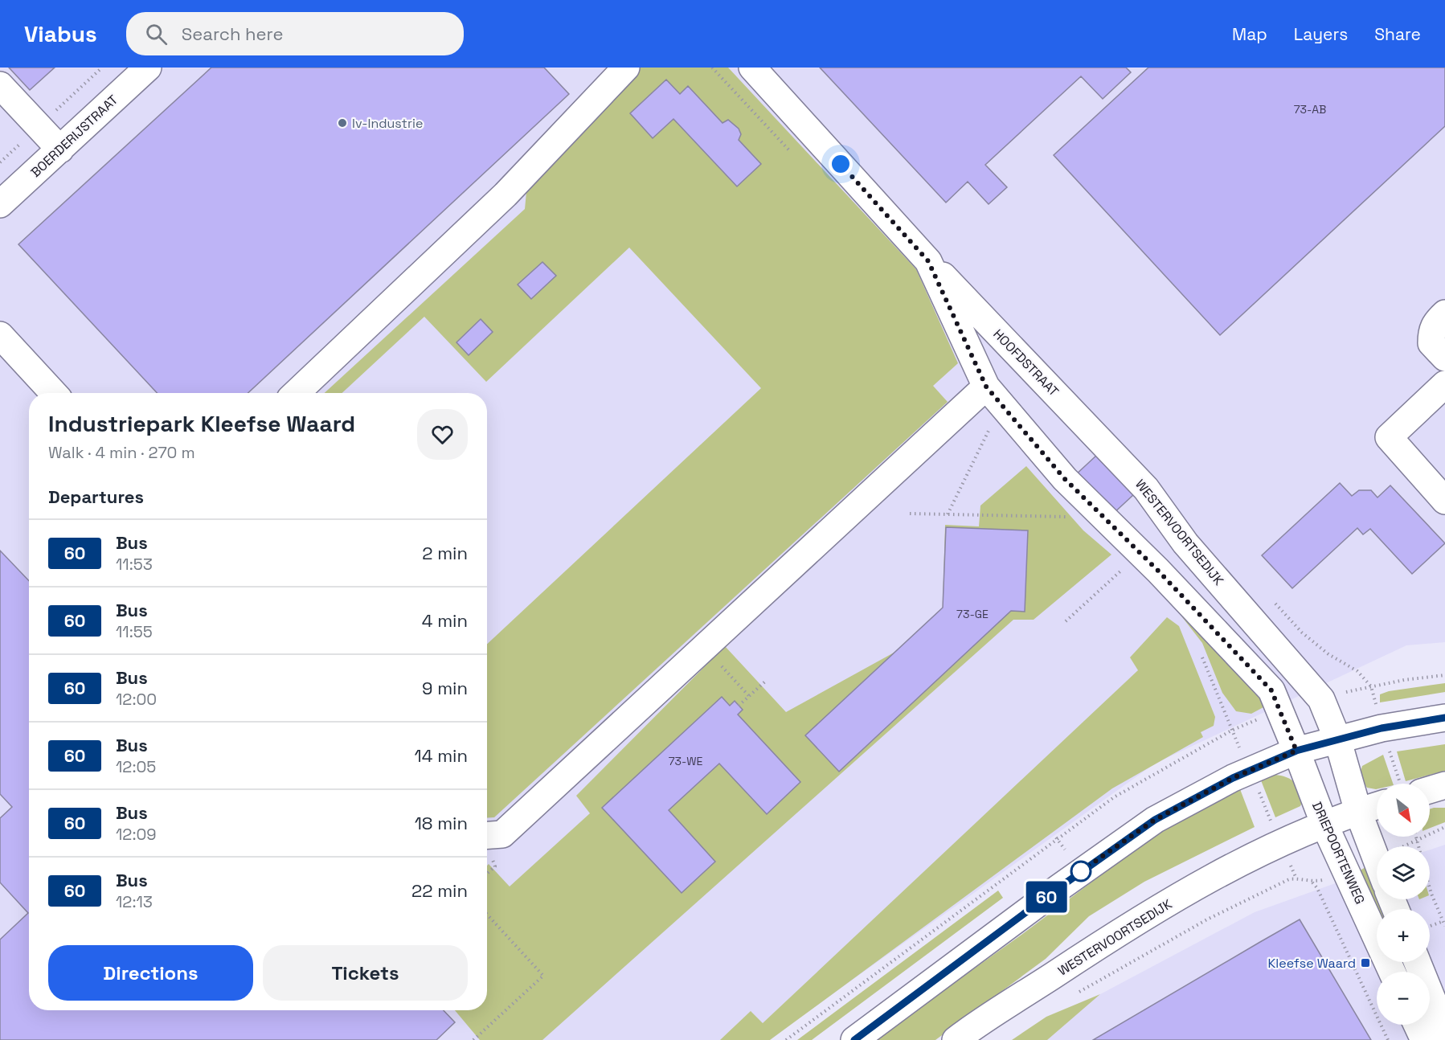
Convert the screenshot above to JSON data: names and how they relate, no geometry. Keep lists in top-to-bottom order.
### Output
{
  "streets": {
    "street": [
      "BOERDERIJSTRAAT",
      "HOOFDSTRAAT",
      "WESTERVOORTSEDIJK",
      "DRIEPOORTENWEG"
    ]
  },
  "crossings": [
    ["HOOFDSTRAAT", "WESTERVOORTSEDIJK"],
    ["WESTERVOORTSEDIJK", "DRIEPOORTENWEG"]
  ],
  "places": {
    "other": ["Iv-Industrie"],
    "transit": ["Kleefse Waard"]
  },
  "lines": ["bus line 60"],
  "house_numbers": ["73-AB", "73-GE", "73-WE"],
  "north": "bottom right",
  "page": {
    "header": "Viabus",
    "search": "Search here",
    "nav": ["Map", "Layers", "Share"],
    "on_map": "60",
    "heading": [
      ["Industriepark Kleefse Waard", "Walk · 4 min · 270 m"],
      "Departures"
    ],
    "list": [
      {
        "mark": "60",
        "name": "Bus",
        "note": "11:53",
        "value": "2 min"
      },
      {
        "mark": "60",
        "name": "Bus",
        "note": "11:55",
        "value": "4 min"
      },
      {
        "mark": "60",
        "name": "Bus",
        "note": "12:00",
        "value": "9 min"
      },
      {
        "mark": "60",
        "name": "Bus",
        "note": "12:05",
        "value": "14 min"
      },
      {
        "mark": "60",
        "name": "Bus",
        "note": "12:09",
        "value": "18 min"
      },
      {
        "mark": "60",
        "name": "Bus",
        "note": "12:13",
        "value": "22 min"
      }
    ],
    "map_buttons": ["+", "−"],
    "buttons": ["Directions", "Tickets"]
  }
}
